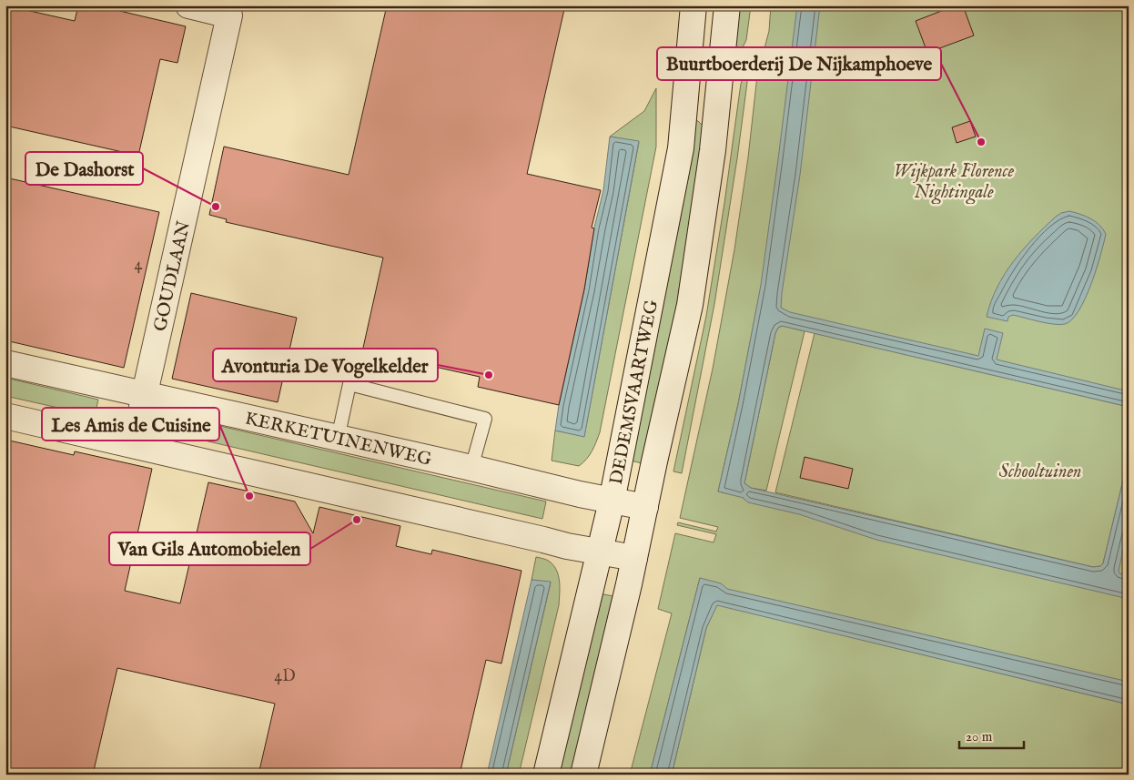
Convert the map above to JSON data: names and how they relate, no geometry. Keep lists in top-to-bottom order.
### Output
{
  "streets": {
    "street": ["GOUDLAAN", "DEDEMSVAARTWEG", "KERKETUINENWEG"]
  },
  "crossings": [
    ["GOUDLAAN", "KERKETUINENWEG"],
    ["DEDEMSVAARTWEG", "KERKETUINENWEG"]
  ],
  "parks": ["Wijkpark Florence Nightingale", "Schooltuinen"],
  "places": [
    "Buurtboerderij De Nijkamphoeve",
    "De Dashorst",
    "Avonturia De Vogelkelder",
    "Les Amis de Cuisine",
    "Van Gils Automobielen"
  ],
  "house_numbers": ["4", "4D"],
  "scale_bar": "20 m"
}
